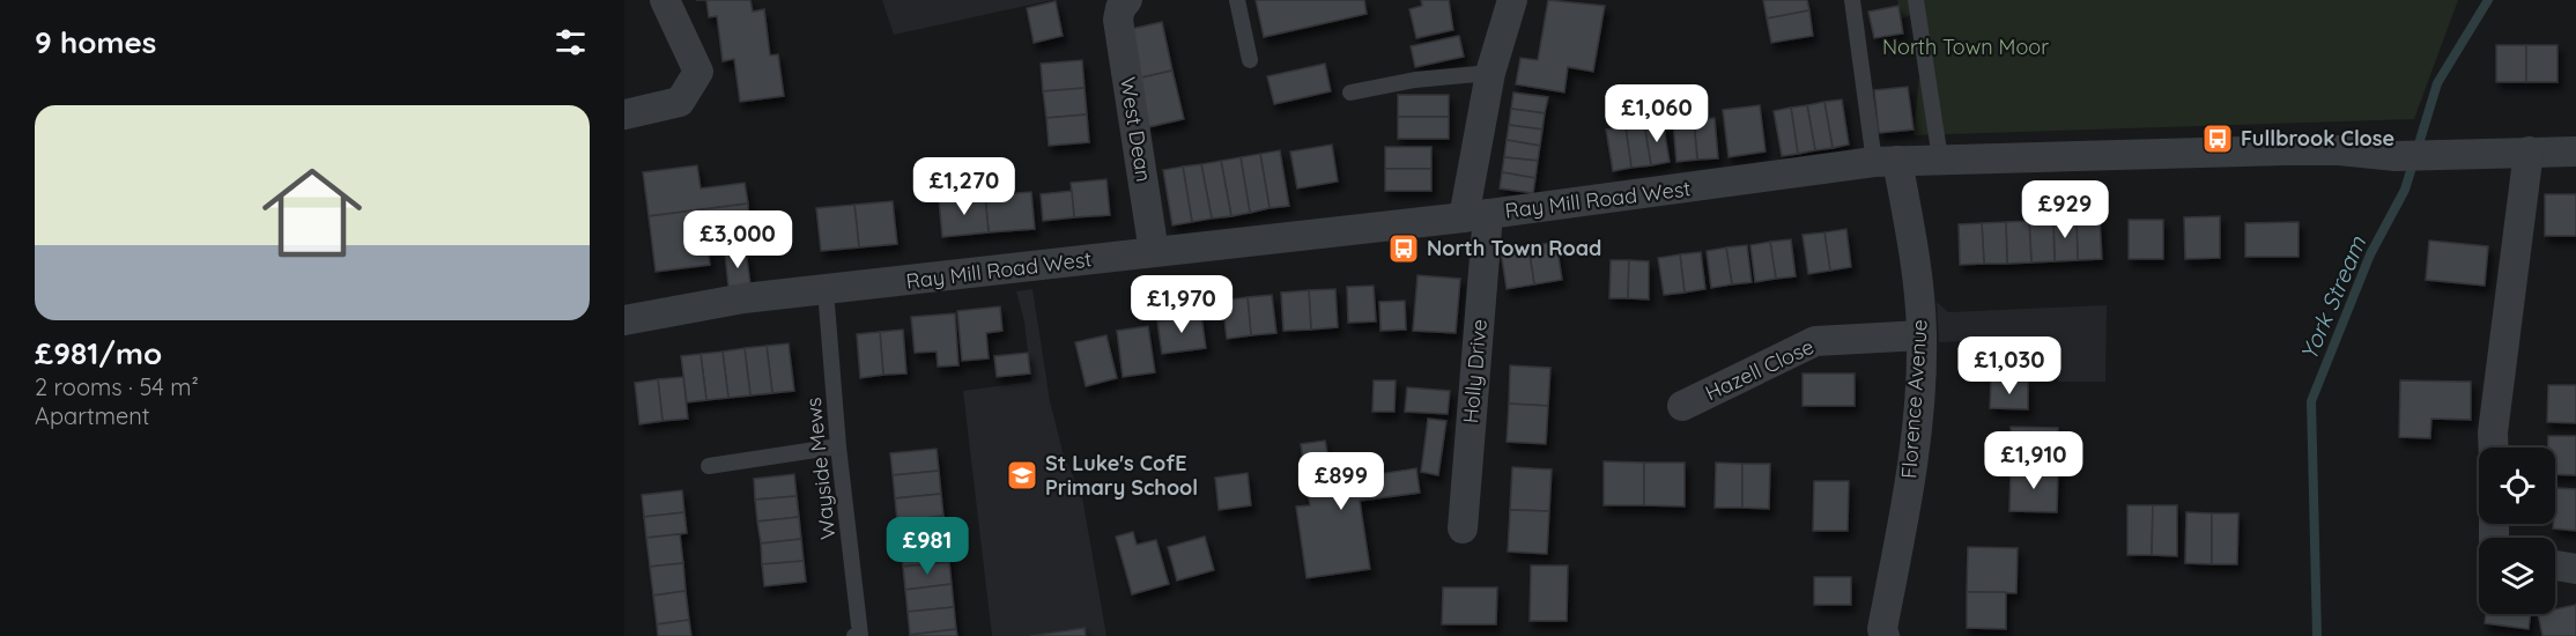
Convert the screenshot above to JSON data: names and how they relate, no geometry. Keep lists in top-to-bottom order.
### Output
{
  "streets": {
    "street": [
      "West Dean",
      "Ray Mill Road West",
      "Hazell Close",
      "Holly Drive",
      "Florence Avenue"
    ],
    "lane": ["Wayside Mews"]
  },
  "crossings": [
    ["West Dean", "Ray Mill Road West"],
    ["Ray Mill Road West", "Holly Drive"],
    ["Ray Mill Road West", "Florence Avenue"],
    ["Ray Mill Road West", "Wayside Mews"],
    ["Hazell Close", "Florence Avenue"]
  ],
  "water": ["York Stream"],
  "parks": ["North Town Moor"],
  "places": {
    "bus stop": ["Fullbrook Close", "North Town Road"],
    "school or university": ["St Luke's CofE Primary School"]
  },
  "page": {
    "heading": "9 homes",
    "list": [
      {
        "name": "£981/mo",
        "note": "2 rooms · 54 m² · Apartment"
      }
    ],
    "price": [
      "£1,060",
      "£1,270",
      "£929",
      "£3,000",
      "£1,970",
      "£1,030",
      "£1,910",
      "£899",
      "£981"
    ]
  }
}
